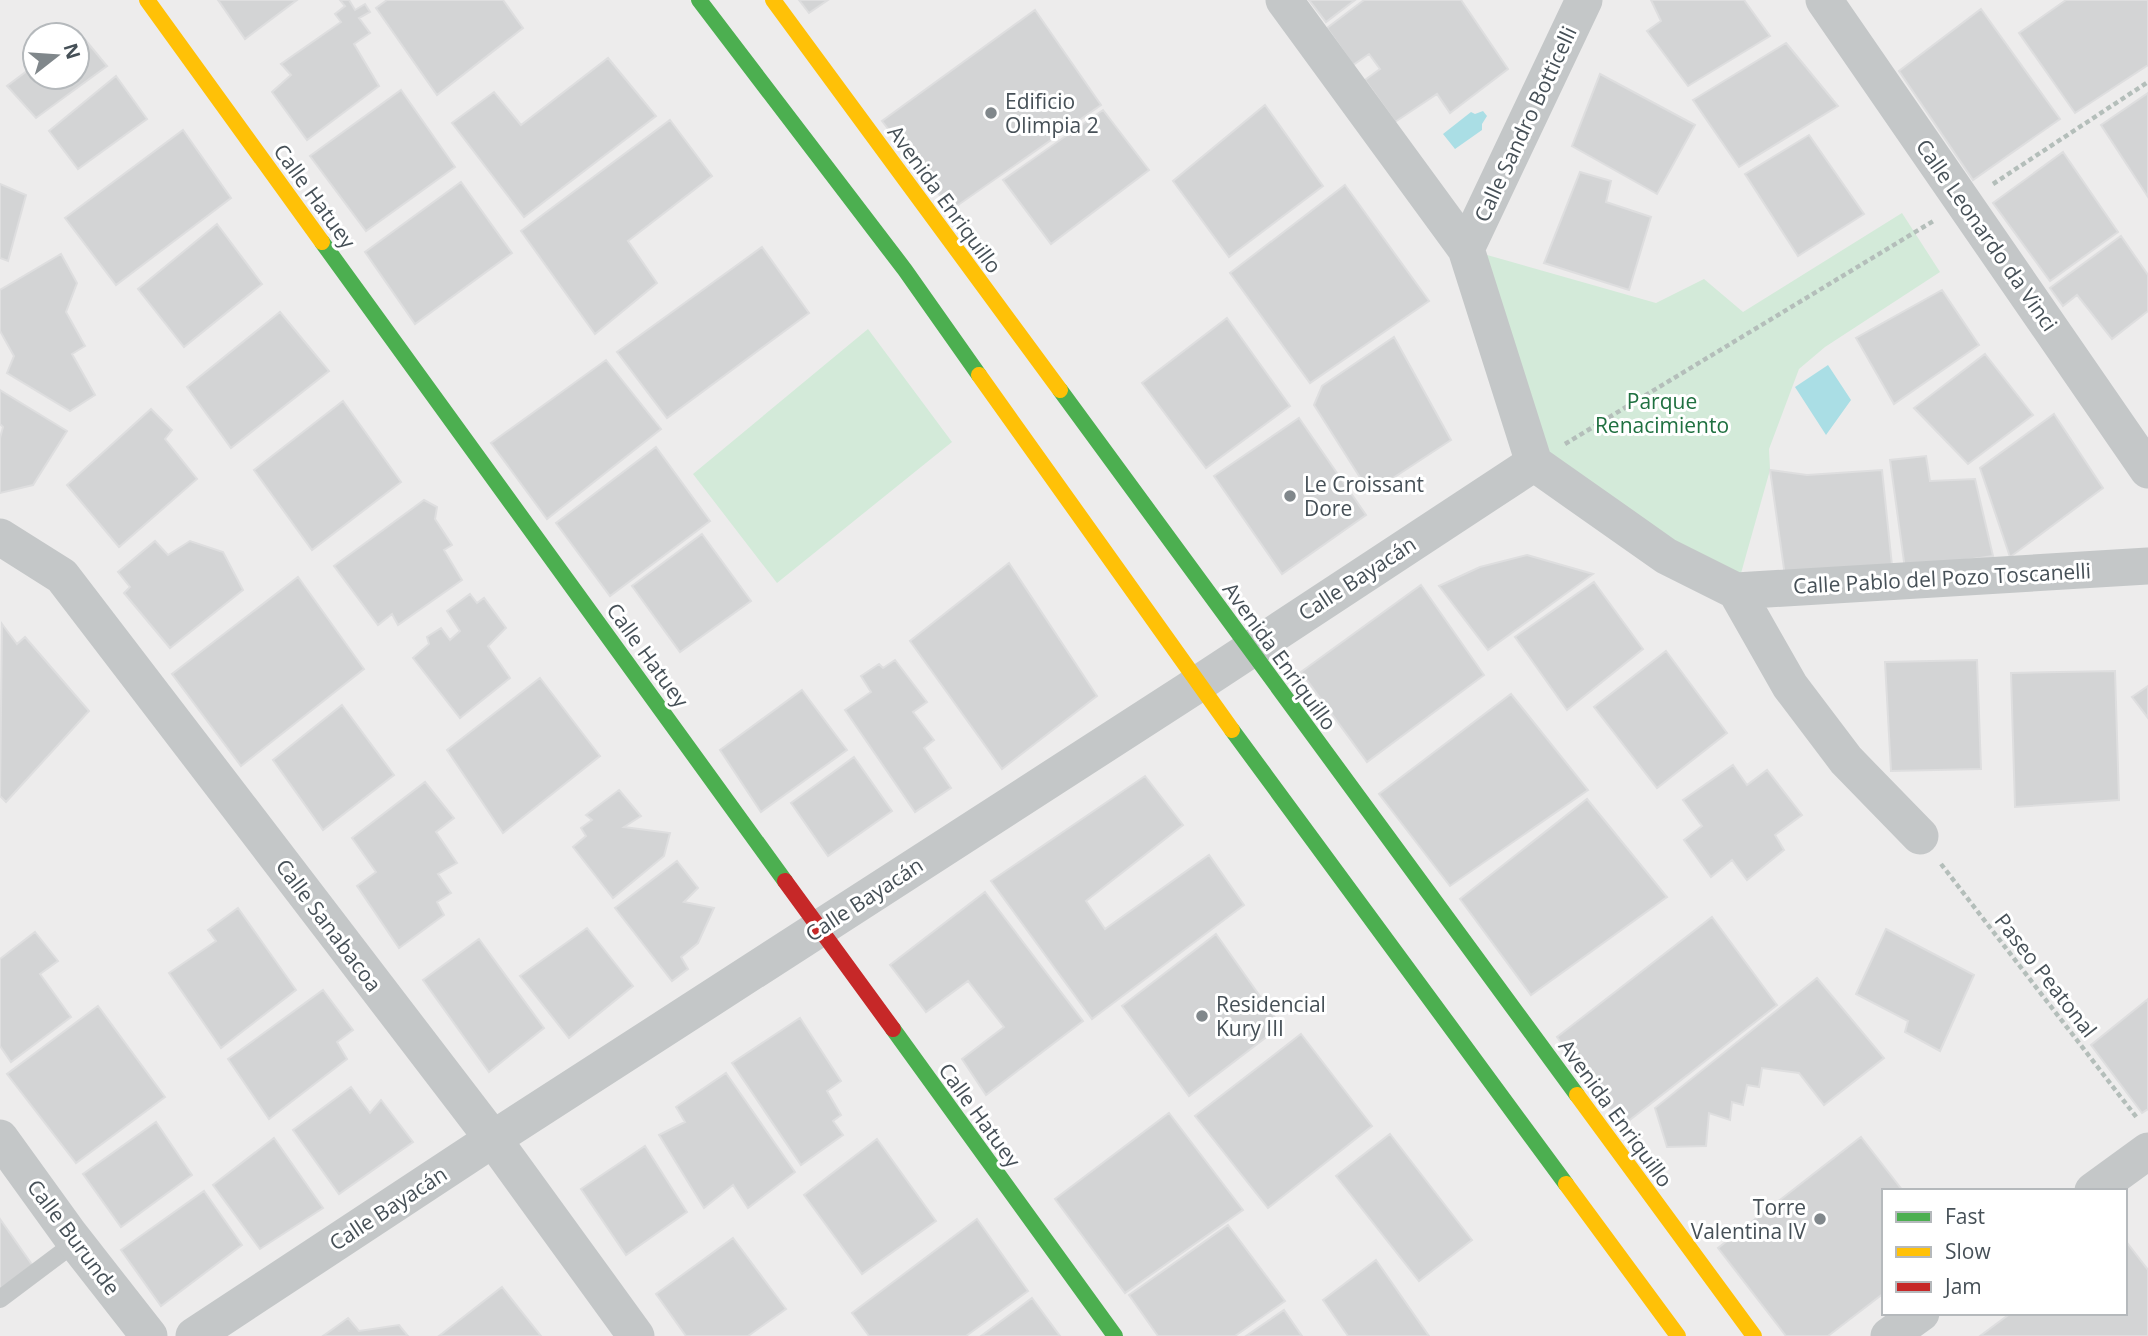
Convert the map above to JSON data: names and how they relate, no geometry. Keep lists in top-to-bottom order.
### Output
{
  "streets": {
    "main road": ["Calle Hatuey", "Avenida Enriquillo"],
    "street": [
      "Calle Sandro Botticelli",
      "Calle Leonardo da Vinci",
      "Calle Bayacán",
      "Calle Pablo del Pozo Toscanelli",
      "Calle Sanabacoa",
      "Calle Burunde"
    ],
    "path": ["Paseo Peatonal"]
  },
  "crossings": [
    ["Calle Hatuey", "Calle Bayacán"],
    ["Avenida Enriquillo", "Calle Bayacán"],
    ["Calle Bayacán", "Calle Sanabacoa"]
  ],
  "parks": ["Parque Renacimiento"],
  "places": [
    "Edificio Olimpia 2",
    "Le Croissant Dore",
    "Residencial Kury III",
    "Torre Valentina IV"
  ],
  "legend": ["Fast", "Slow", "Jam"],
  "north": "right"
}
